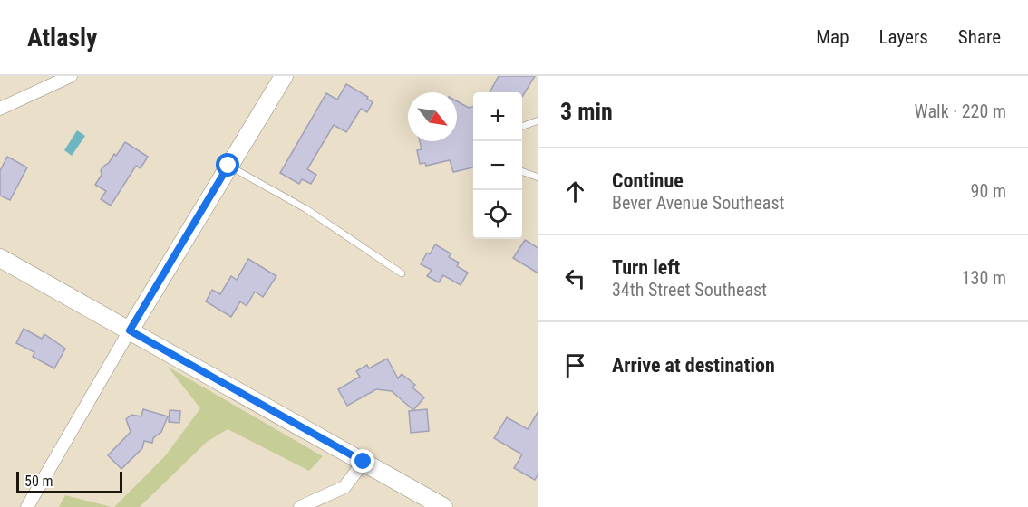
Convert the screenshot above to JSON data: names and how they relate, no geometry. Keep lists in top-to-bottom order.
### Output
{
  "scale_bar": "50 m",
  "north": "bottom right",
  "page": {
    "header": "Atlasly",
    "nav": ["Map", "Layers", "Share"],
    "heading": ["3 min", "Walk · 220 m"],
    "map_buttons": ["+", "−"],
    "list": [
      ["Continue", "Bever Avenue Southeast", "90 m"],
      ["Turn left", "34th Street Southeast", "130 m"],
      "Arrive at destination"
    ],
    "scale": "50 m"
  }
}
